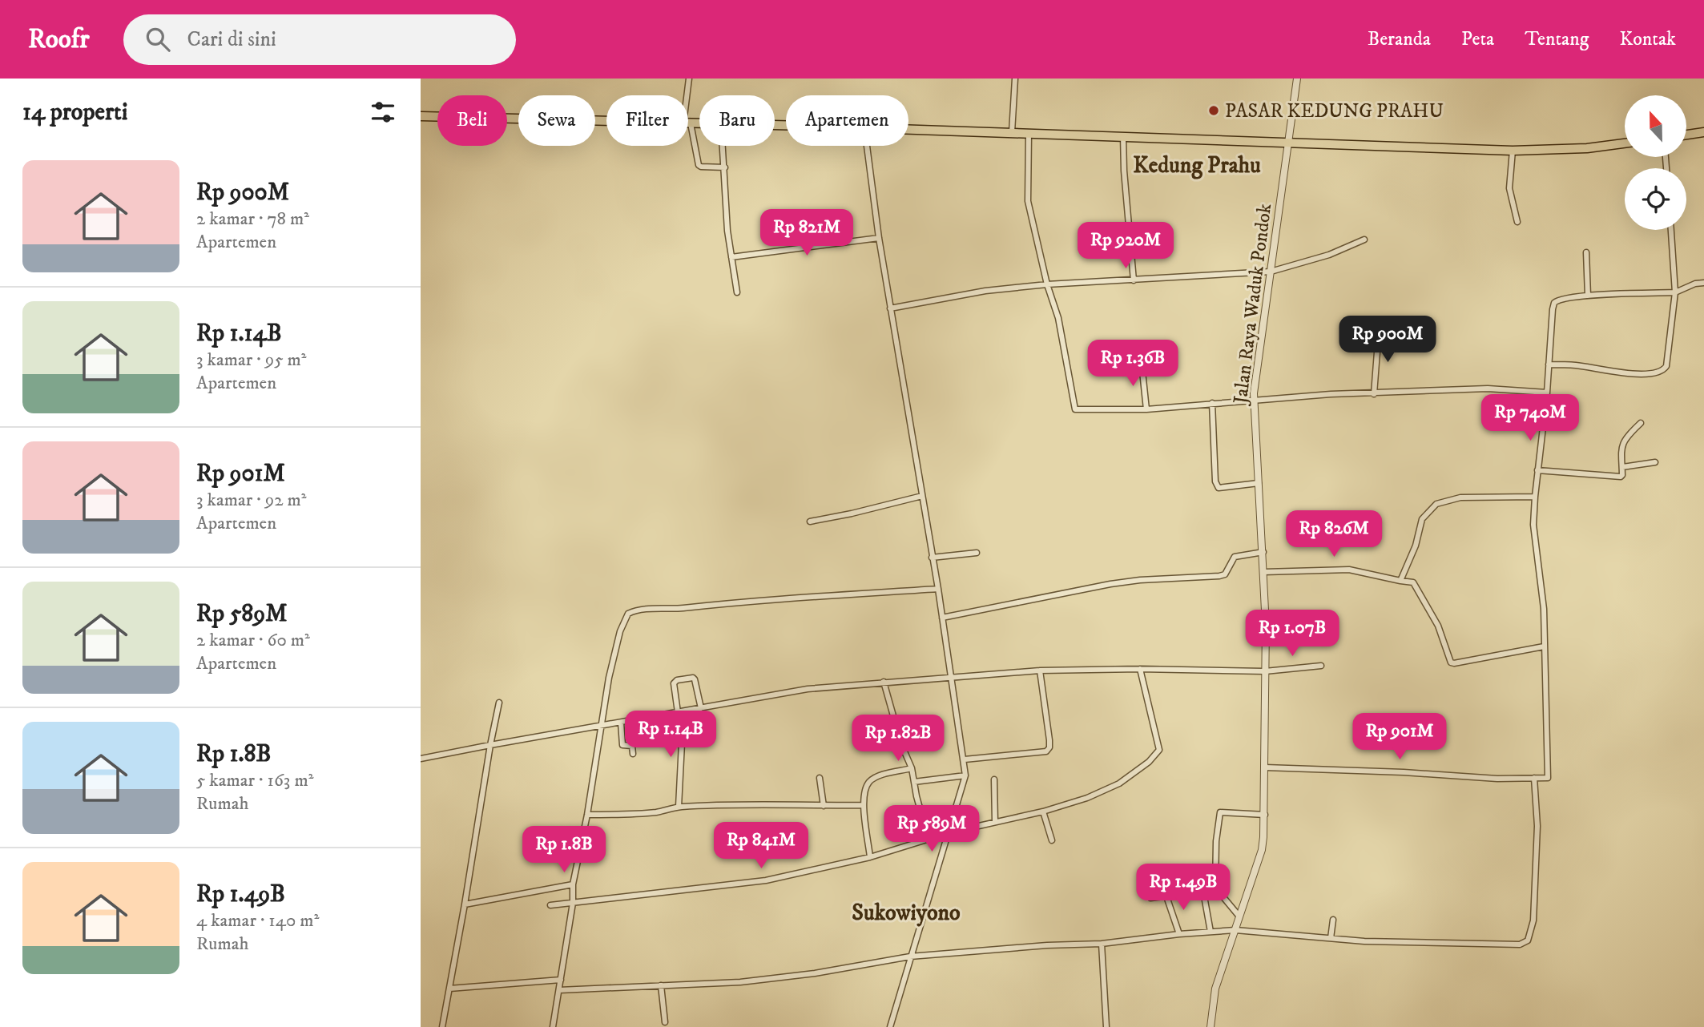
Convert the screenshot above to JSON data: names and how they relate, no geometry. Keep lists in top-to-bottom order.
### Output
{
  "streets": {
    "street": ["Jalan Raya Waduk Pondok"]
  },
  "districts": ["Kedung Prahu", "Sukowiyono"],
  "places": ["PASAR KEDUNG PRAHU"],
  "north": "top",
  "page": {
    "header": "Roofr",
    "search": "Cari di sini",
    "nav": [
      "Beranda",
      "Peta",
      "Tentang",
      "Kontak"
    ],
    "heading": "14 properti",
    "chip": [
      "Beli",
      "Sewa",
      "Filter",
      "Baru",
      "Apartemen"
    ],
    "list": [
      {
        "name": "Rp 900M",
        "note": "2 kamar · 78 m² · Apartemen"
      },
      {
        "name": "Rp 1.14B",
        "note": "3 kamar · 95 m² · Apartemen"
      },
      {
        "name": "Rp 901M",
        "note": "3 kamar · 92 m² · Apartemen"
      },
      {
        "name": "Rp 589M",
        "note": "2 kamar · 60 m² · Apartemen"
      },
      {
        "name": "Rp 1.8B",
        "note": "5 kamar · 163 m² · Rumah"
      },
      {
        "name": "Rp 1.49B",
        "note": "4 kamar · 140 m² · Rumah"
      }
    ],
    "price": [
      "Rp 821M",
      "Rp 920M",
      "Rp 900M",
      "Rp 1.36B",
      "Rp 740M",
      "Rp 826M",
      "Rp 1.07B",
      "Rp 1.14B",
      "Rp 901M",
      "Rp 1.82B",
      "Rp 589M",
      "Rp 841M",
      "Rp 1.8B",
      "Rp 1.49B"
    ]
  }
}
